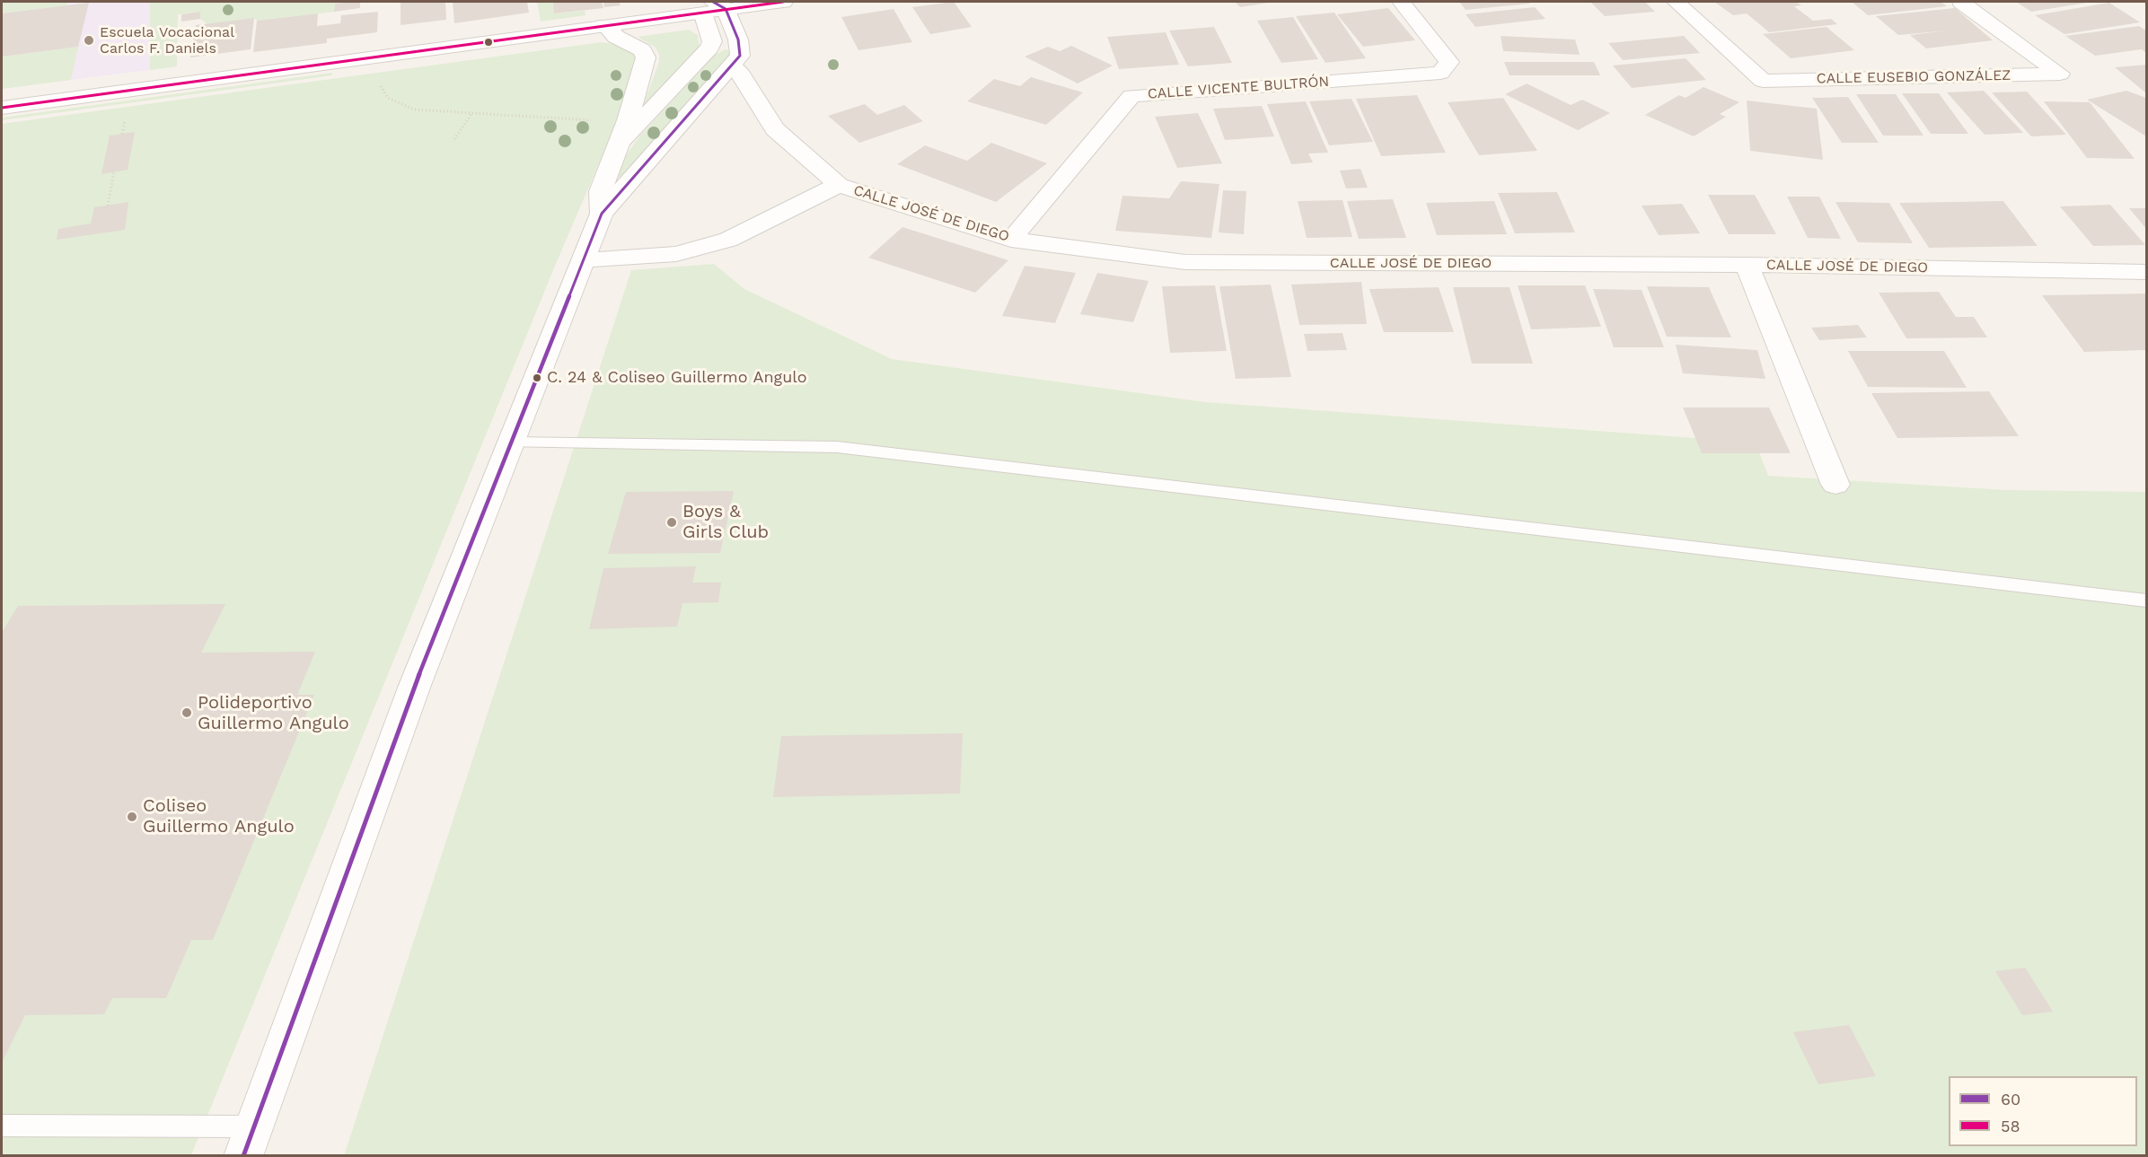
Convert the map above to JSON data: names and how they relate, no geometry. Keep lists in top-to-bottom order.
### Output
{
  "streets": {
    "street": ["CALLE EUSEBIO GONZÁLEZ", "CALLE VICENTE BULTRÓN", "CALLE JOSÉ DE DIEGO"]
  },
  "crossings": [
    ["CALLE VICENTE BULTRÓN", "CALLE JOSÉ DE DIEGO"]
  ],
  "places": [
    "Escuela Vocacional Carlos F. Daniels",
    "C. 24 & Coliseo Guillermo Angulo",
    "Boys & Girls Club",
    "Polideportivo Guillermo Angulo",
    "Coliseo Guillermo Angulo"
  ],
  "lines": ["transit line 60", "transit line 58"],
  "legend": ["60", "58"]
}
